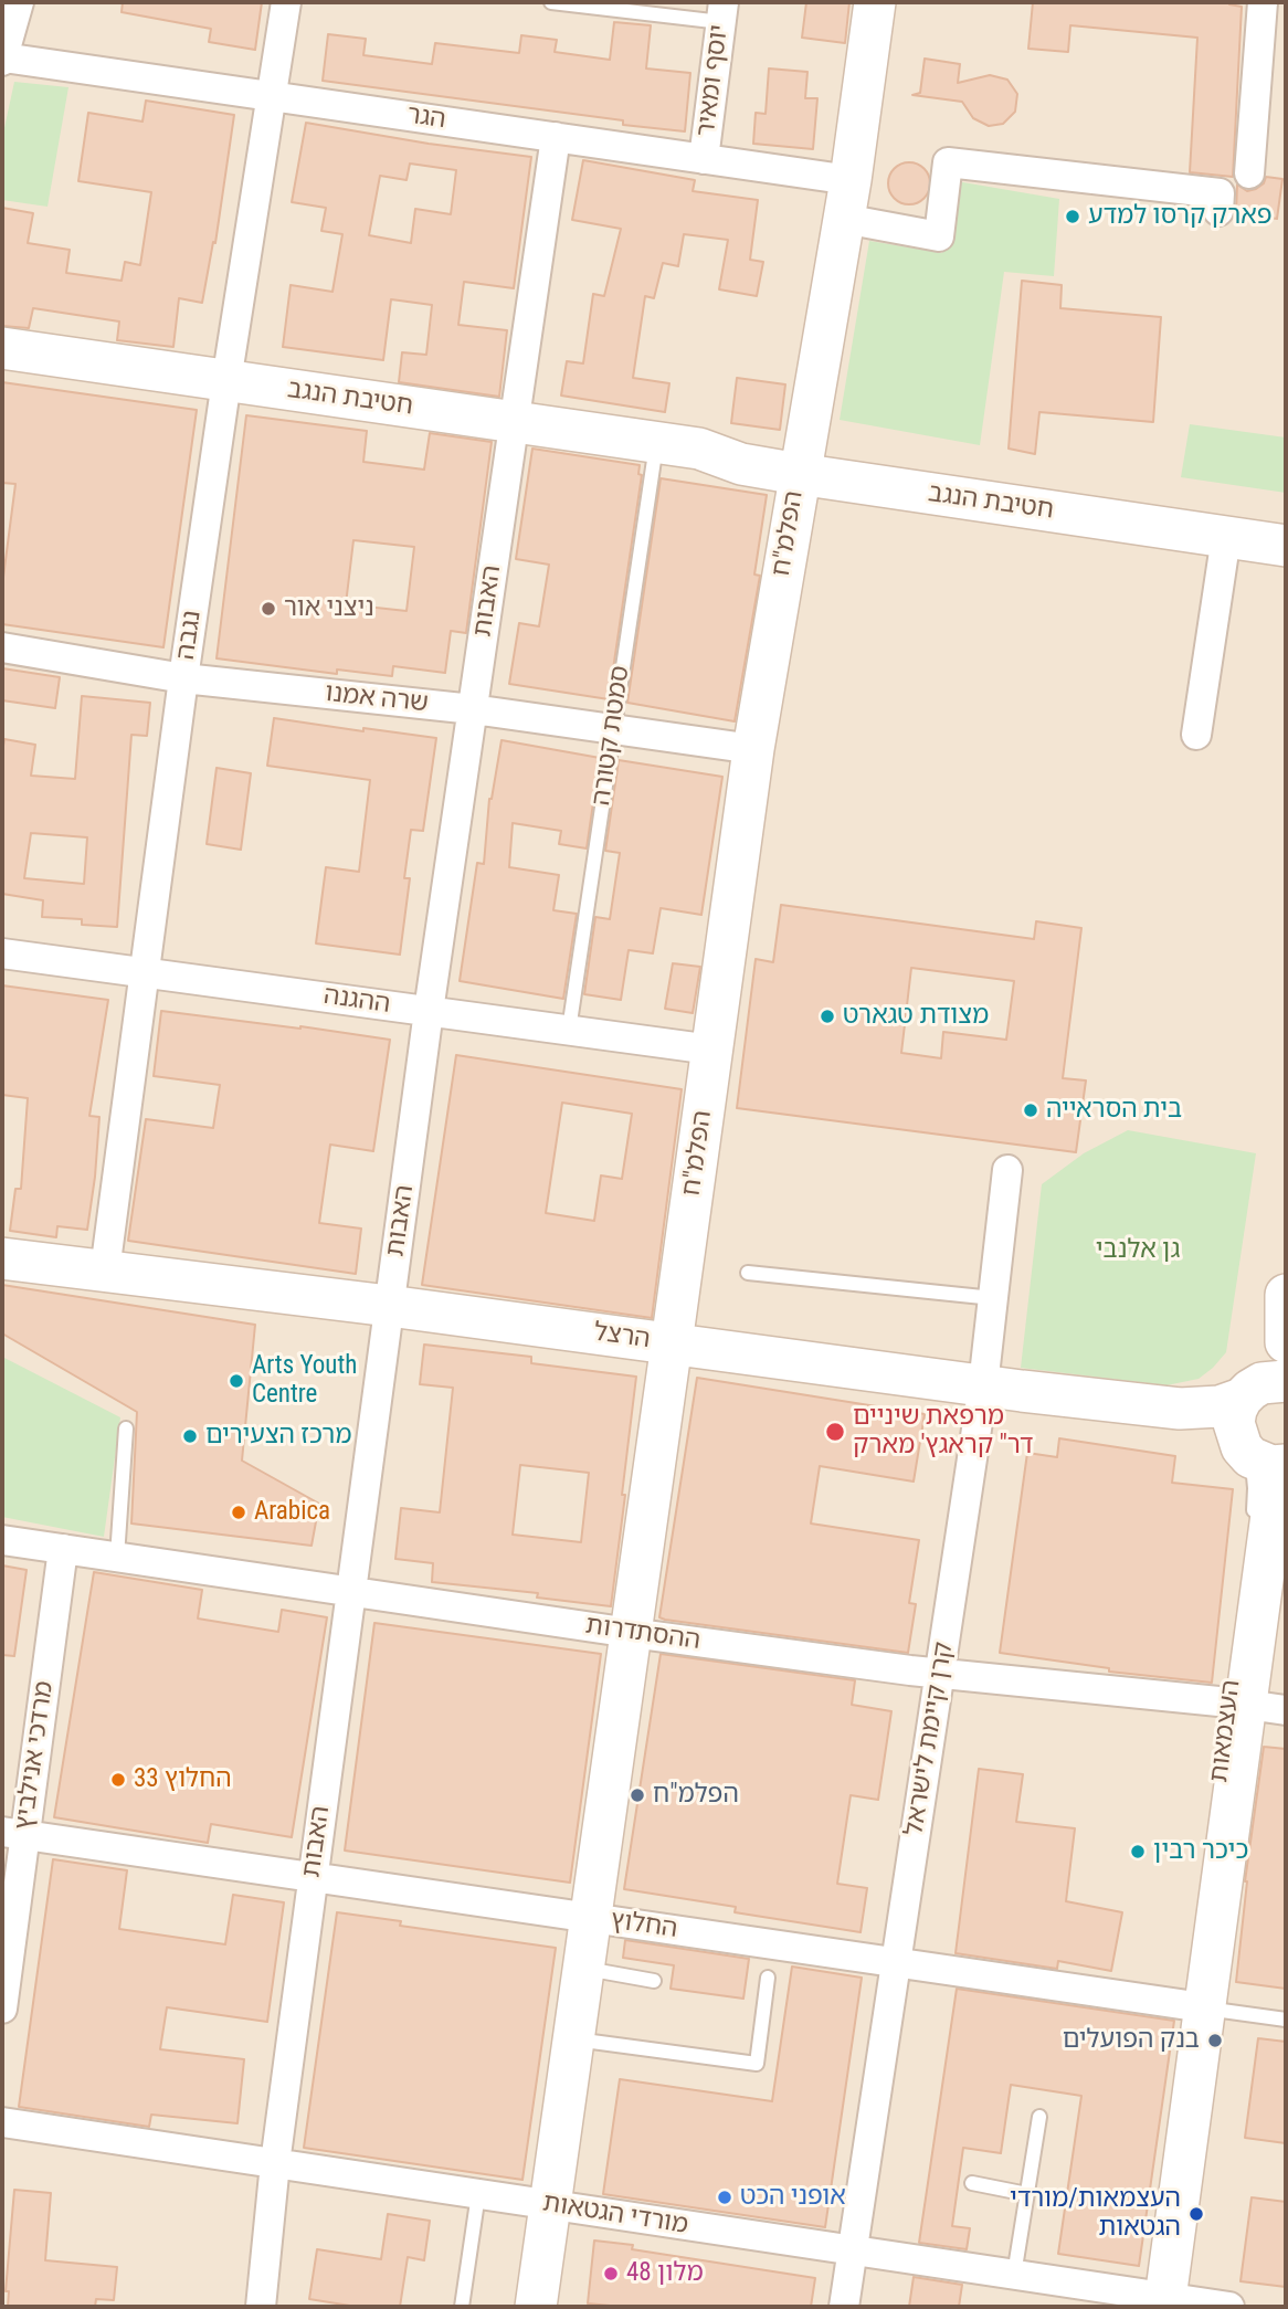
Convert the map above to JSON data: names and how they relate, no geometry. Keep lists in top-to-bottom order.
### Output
{
  "streets": {
    "street": [
      "יוסף ומאיר",
      "הגר",
      "חטיבת הנגב",
      "הפלמ\"ח",
      "האבות",
      "נגבה",
      "שרה אמנו",
      "ההגנה",
      "הרצל",
      "ההסתדרות",
      "העצמאות",
      "קרן קיימת לישראל",
      "מרדכי אנילביץ",
      "החלוץ",
      "מורדי הגטאות"
    ],
    "lane": ["סמטת קטורה"]
  },
  "crossings": [
    ["יוסף ומאיר", "הגר"],
    ["הגר", "הפלמ\"ח"],
    ["הגר", "האבות"],
    ["הגר", "נגבה"],
    ["חטיבת הנגב", "הפלמ\"ח"],
    ["חטיבת הנגב", "האבות"],
    ["חטיבת הנגב", "נגבה"],
    ["חטיבת הנגב", "סמטת קטורה"],
    ["הפלמ\"ח", "שרה אמנו"],
    ["הפלמ\"ח", "ההגנה"],
    ["הפלמ\"ח", "הרצל"],
    ["הפלמ\"ח", "ההסתדרות"],
    ["הפלמ\"ח", "החלוץ"],
    ["הפלמ\"ח", "מורדי הגטאות"],
    ["האבות", "שרה אמנו"],
    ["האבות", "ההגנה"],
    ["האבות", "הרצל"],
    ["האבות", "ההסתדרות"],
    ["האבות", "החלוץ"],
    ["האבות", "מורדי הגטאות"],
    ["נגבה", "שרה אמנו"],
    ["נגבה", "ההגנה"],
    ["נגבה", "הרצל"],
    ["שרה אמנו", "סמטת קטורה"],
    ["סמטת קטורה", "ההגנה"],
    ["הרצל", "קרן קיימת לישראל"],
    ["ההסתדרות", "העצמאות"],
    ["ההסתדרות", "קרן קיימת לישראל"],
    ["ההסתדרות", "מרדכי אנילביץ"],
    ["העצמאות", "החלוץ"],
    ["העצמאות", "מורדי הגטאות"],
    ["קרן קיימת לישראל", "החלוץ"],
    ["קרן קיימת לישראל", "מורדי הגטאות"],
    ["מרדכי אנילביץ", "החלוץ"]
  ],
  "parks": ["גן אלנבי"],
  "places": [
    "פארק קרסו למדע",
    "ניצני אור",
    "מצודת טגארט",
    "בית הסראייה",
    "Arts Youth Centre",
    "מרפאת שיניים דר\" קראגץ' מארק",
    "מרכז הצעירים",
    "Arabica",
    "החלוץ 33",
    "הפלמ\"ח",
    "כיכר רבין",
    "בנק הפועלים",
    "אופני הכט",
    "העצמאות/מורדי הגטאות",
    "מלון 48"
  ]
}
